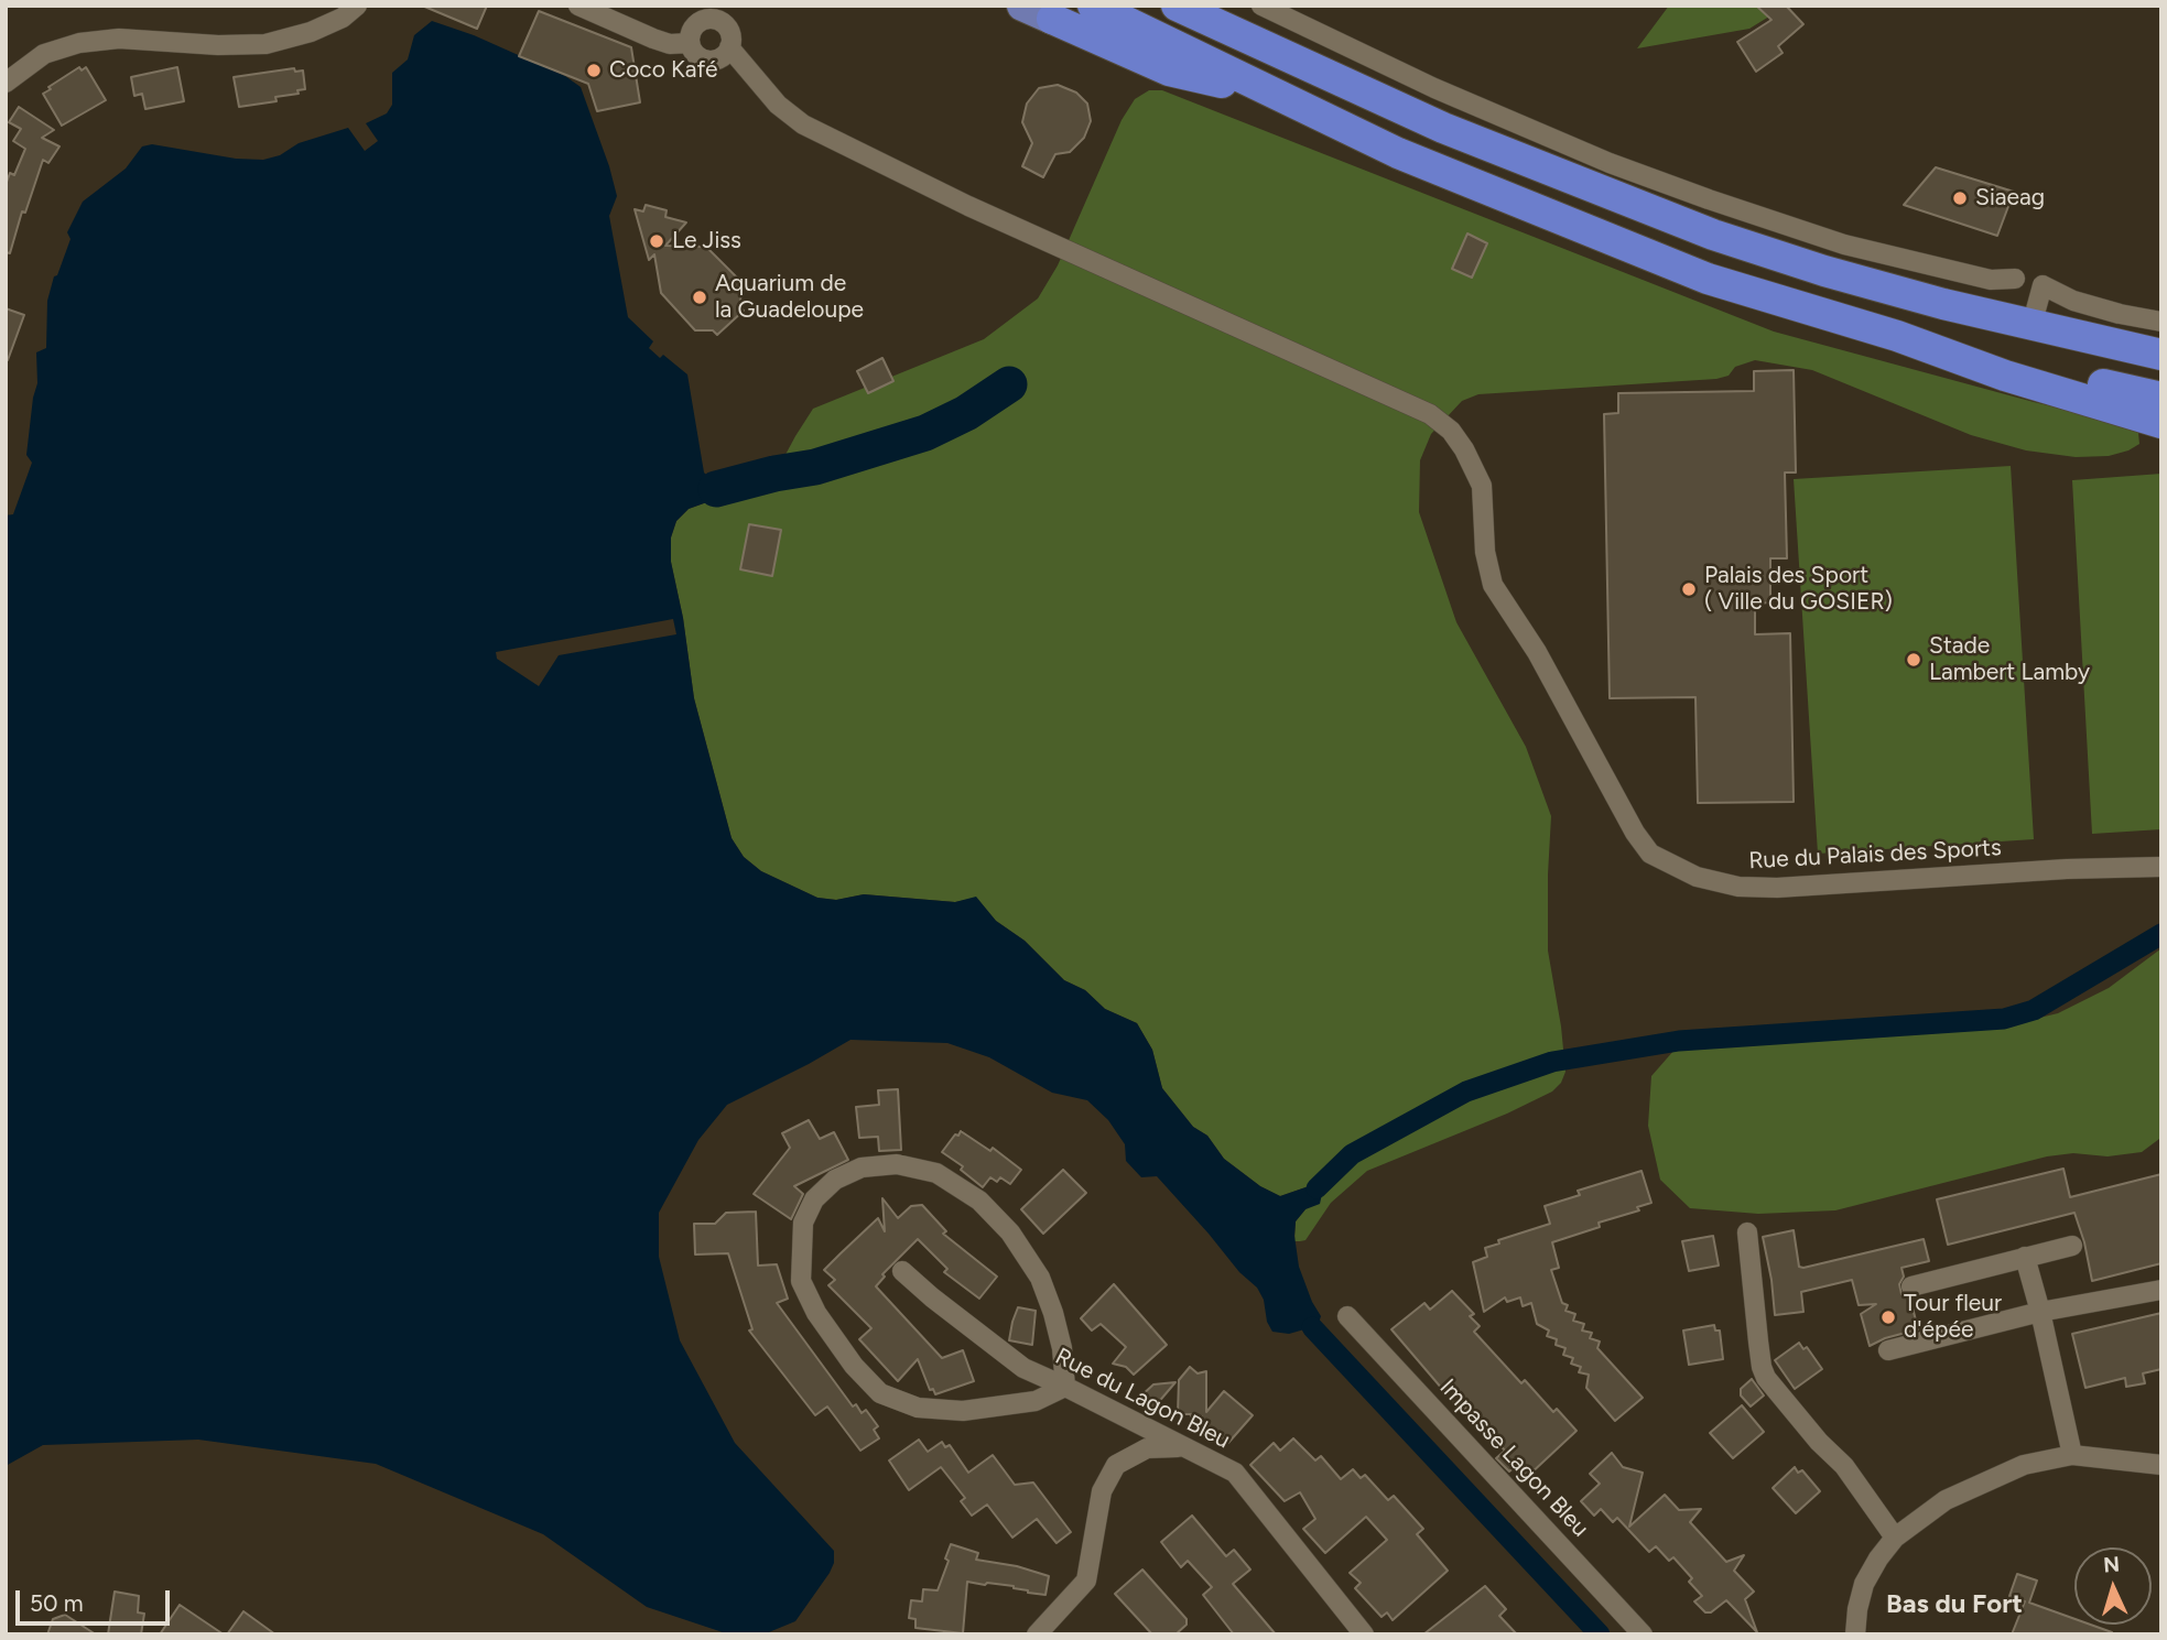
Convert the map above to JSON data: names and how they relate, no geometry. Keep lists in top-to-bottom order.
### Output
{
  "streets": {
    "street": ["Rue du Palais des Sports", "Rue du Lagon Bleu", "Impasse Lagon Bleu"]
  },
  "districts": ["Bas du Fort"],
  "places": [
    "Coco Kafé",
    "Siaeag",
    "Le Jiss",
    "Aquarium de la Guadeloupe",
    "Palais des Sport ( Ville du GOSIER)",
    "Stade Lambert Lamby",
    "Tour fleur d'épée"
  ],
  "scale_bar": "50 m",
  "north": "top"
}
